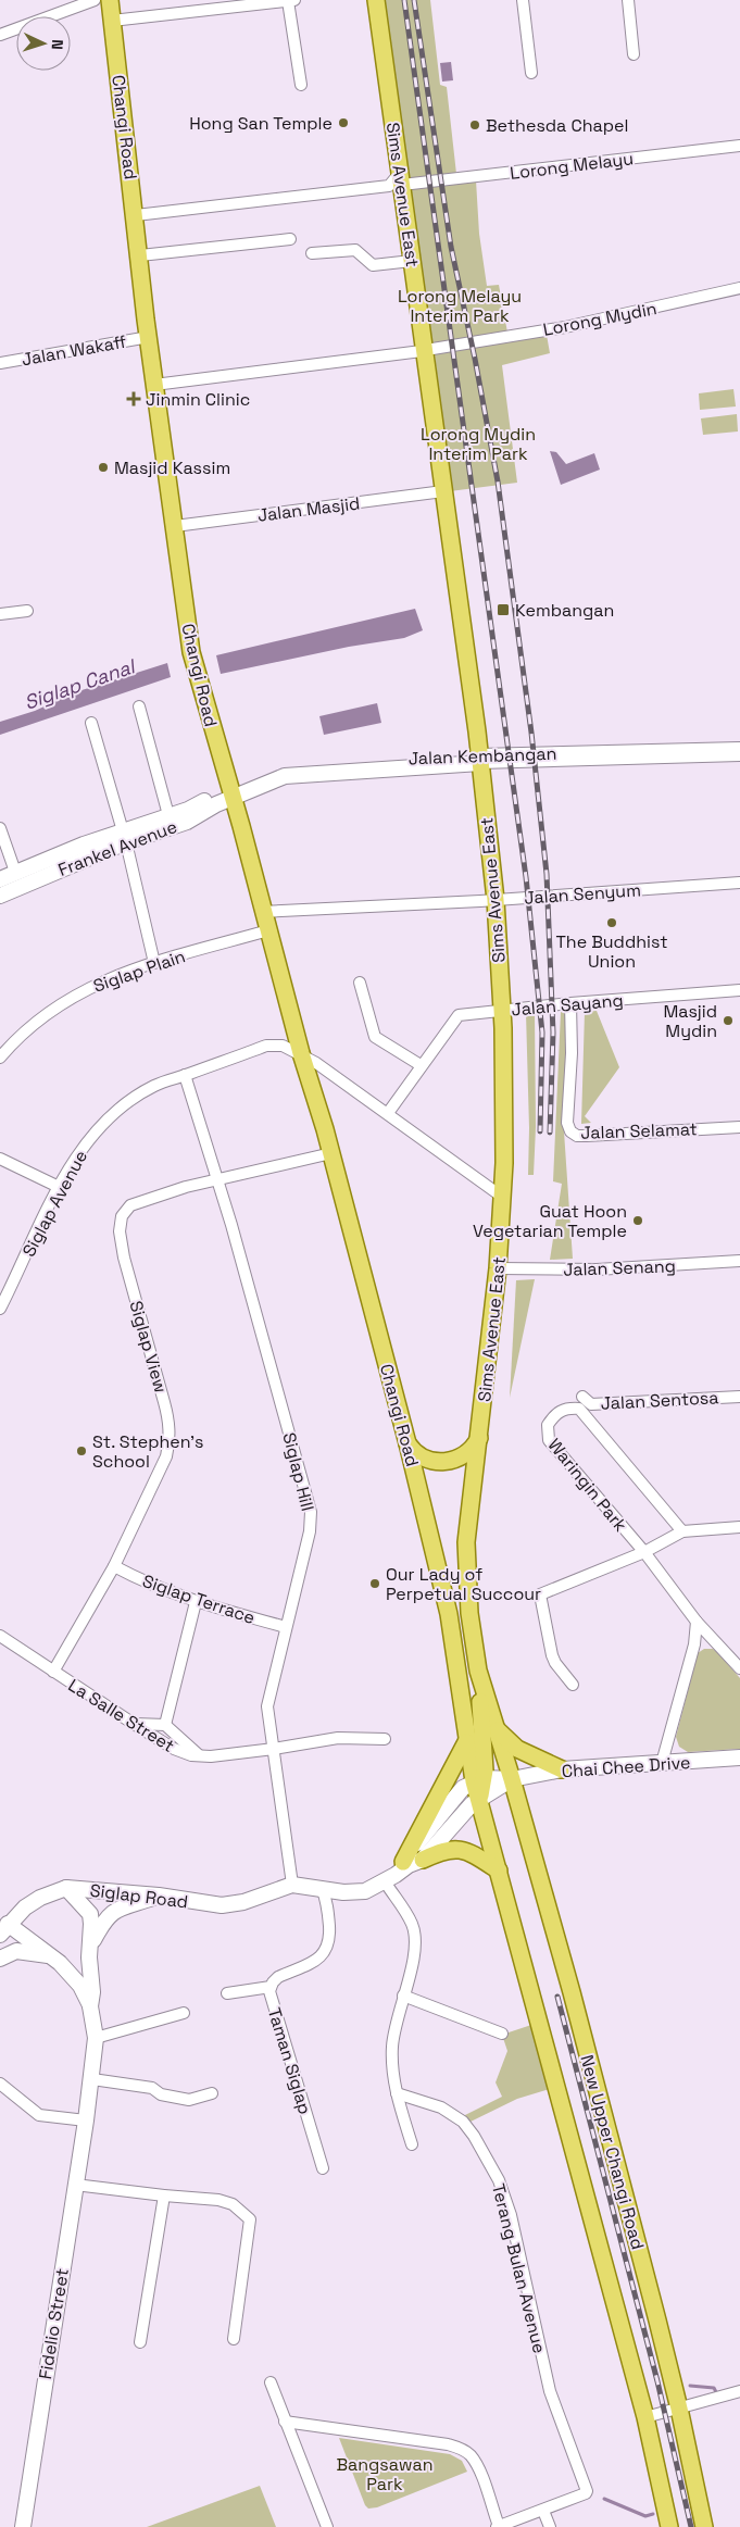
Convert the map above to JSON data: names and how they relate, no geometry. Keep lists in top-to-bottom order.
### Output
{
  "streets": {
    "main road": ["Changi Road", "Sims Avenue East", "New Upper Changi Road"],
    "street": [
      "Lorong Melayu",
      "Lorong Mydin",
      "Jalan Wakaff",
      "Jalan Masjid",
      "Jalan Kembangan",
      "Frankel Avenue",
      "Jalan Senyum",
      "Siglap Plain",
      "Jalan Sayang",
      "Jalan Selamat",
      "Siglap Avenue",
      "Jalan Senang",
      "Siglap View",
      "Jalan Sentosa",
      "Siglap Hill",
      "Waringin Park",
      "Siglap Terrace",
      "La Salle Street",
      "Chai Chee Drive",
      "Siglap Road",
      "Taman Siglap",
      "Terang Bulan Avenue",
      "Fidelio Street"
    ]
  },
  "crossings": [
    ["Changi Road", "Lorong Mydin"],
    ["Changi Road", "Jalan Wakaff"],
    ["Changi Road", "Jalan Masjid"],
    ["Changi Road", "Jalan Kembangan"],
    ["Changi Road", "Frankel Avenue"],
    ["Changi Road", "Jalan Senyum"],
    ["Changi Road", "Siglap Plain"],
    ["Changi Road", "Siglap Avenue"],
    ["Changi Road", "Siglap View"],
    ["Lorong Melayu", "Sims Avenue East"],
    ["Sims Avenue East", "Lorong Mydin"],
    ["Sims Avenue East", "Jalan Masjid"],
    ["Sims Avenue East", "Jalan Kembangan"],
    ["Sims Avenue East", "Jalan Senyum"],
    ["Sims Avenue East", "Jalan Sayang"],
    ["Sims Avenue East", "Jalan Senang"],
    ["Sims Avenue East", "Chai Chee Drive"],
    ["Sims Avenue East", "Siglap Road"],
    ["Sims Avenue East", "New Upper Changi Road"],
    ["Jalan Kembangan", "Frankel Avenue"],
    ["Jalan Sayang", "Jalan Selamat"],
    ["Siglap Avenue", "Siglap Hill"],
    ["Siglap View", "Siglap Hill"],
    ["Siglap View", "Siglap Terrace"],
    ["Siglap View", "La Salle Street"],
    ["Siglap Hill", "Siglap Terrace"],
    ["Siglap Hill", "La Salle Street"],
    ["Siglap Hill", "Siglap Road"],
    ["Chai Chee Drive", "Siglap Road"],
    ["Chai Chee Drive", "New Upper Changi Road"],
    ["Siglap Road", "Taman Siglap"],
    ["Siglap Road", "New Upper Changi Road"],
    ["Siglap Road", "Fidelio Street"]
  ],
  "water": ["Siglap Canal"],
  "parks": ["Lorong Melayu Interim Park", "Lorong Mydin Interim Park", "Bangsawan Park"],
  "places": {
    "other": [
      "Hong San Temple",
      "Bethesda Chapel",
      "Masjid Kassim",
      "The Buddhist Union",
      "Masjid Mydin",
      "Guat Hoon Vegetarian Temple",
      "St. Stephen's School",
      "Our Lady of Perpetual Succour"
    ],
    "health": ["Jinmin Clinic"],
    "transit": ["Kembangan"]
  },
  "north": "right"
}
